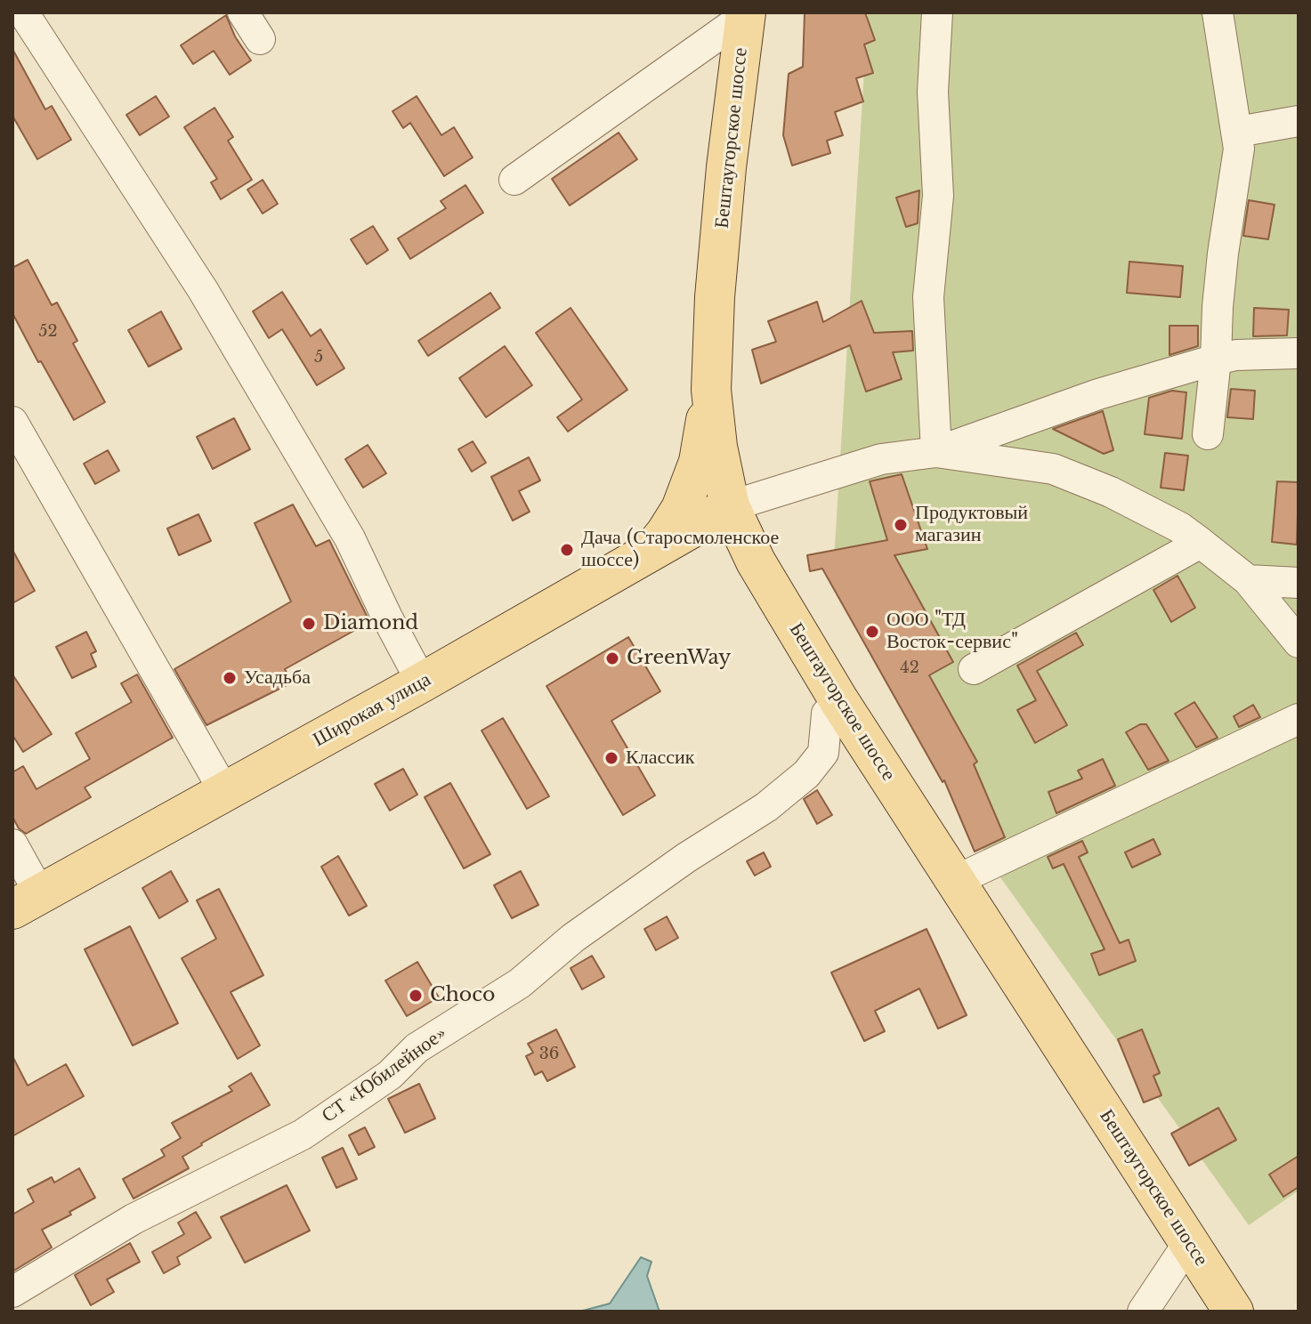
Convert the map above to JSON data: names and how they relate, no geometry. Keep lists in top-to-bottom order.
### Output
{
  "streets": {
    "main road": ["Бештаугорское шоссе", "Широкая улица"],
    "street": ["СТ «Юбилейное»"]
  },
  "crossings": [
    ["Бештаугорское шоссе", "Широкая улица"],
    ["Бештаугорское шоссе", "СТ «Юбилейное»"]
  ],
  "places": [
    "Продуктовый магазин",
    "Дача (Старосмоленское шоссе)",
    "Diamond",
    "ООО \"ТД Восток-сервис\"",
    "GreenWay",
    "Усадьба",
    "Классик",
    "Choco"
  ],
  "house_numbers": [
    "52",
    "5",
    "42",
    "36"
  ]
}
